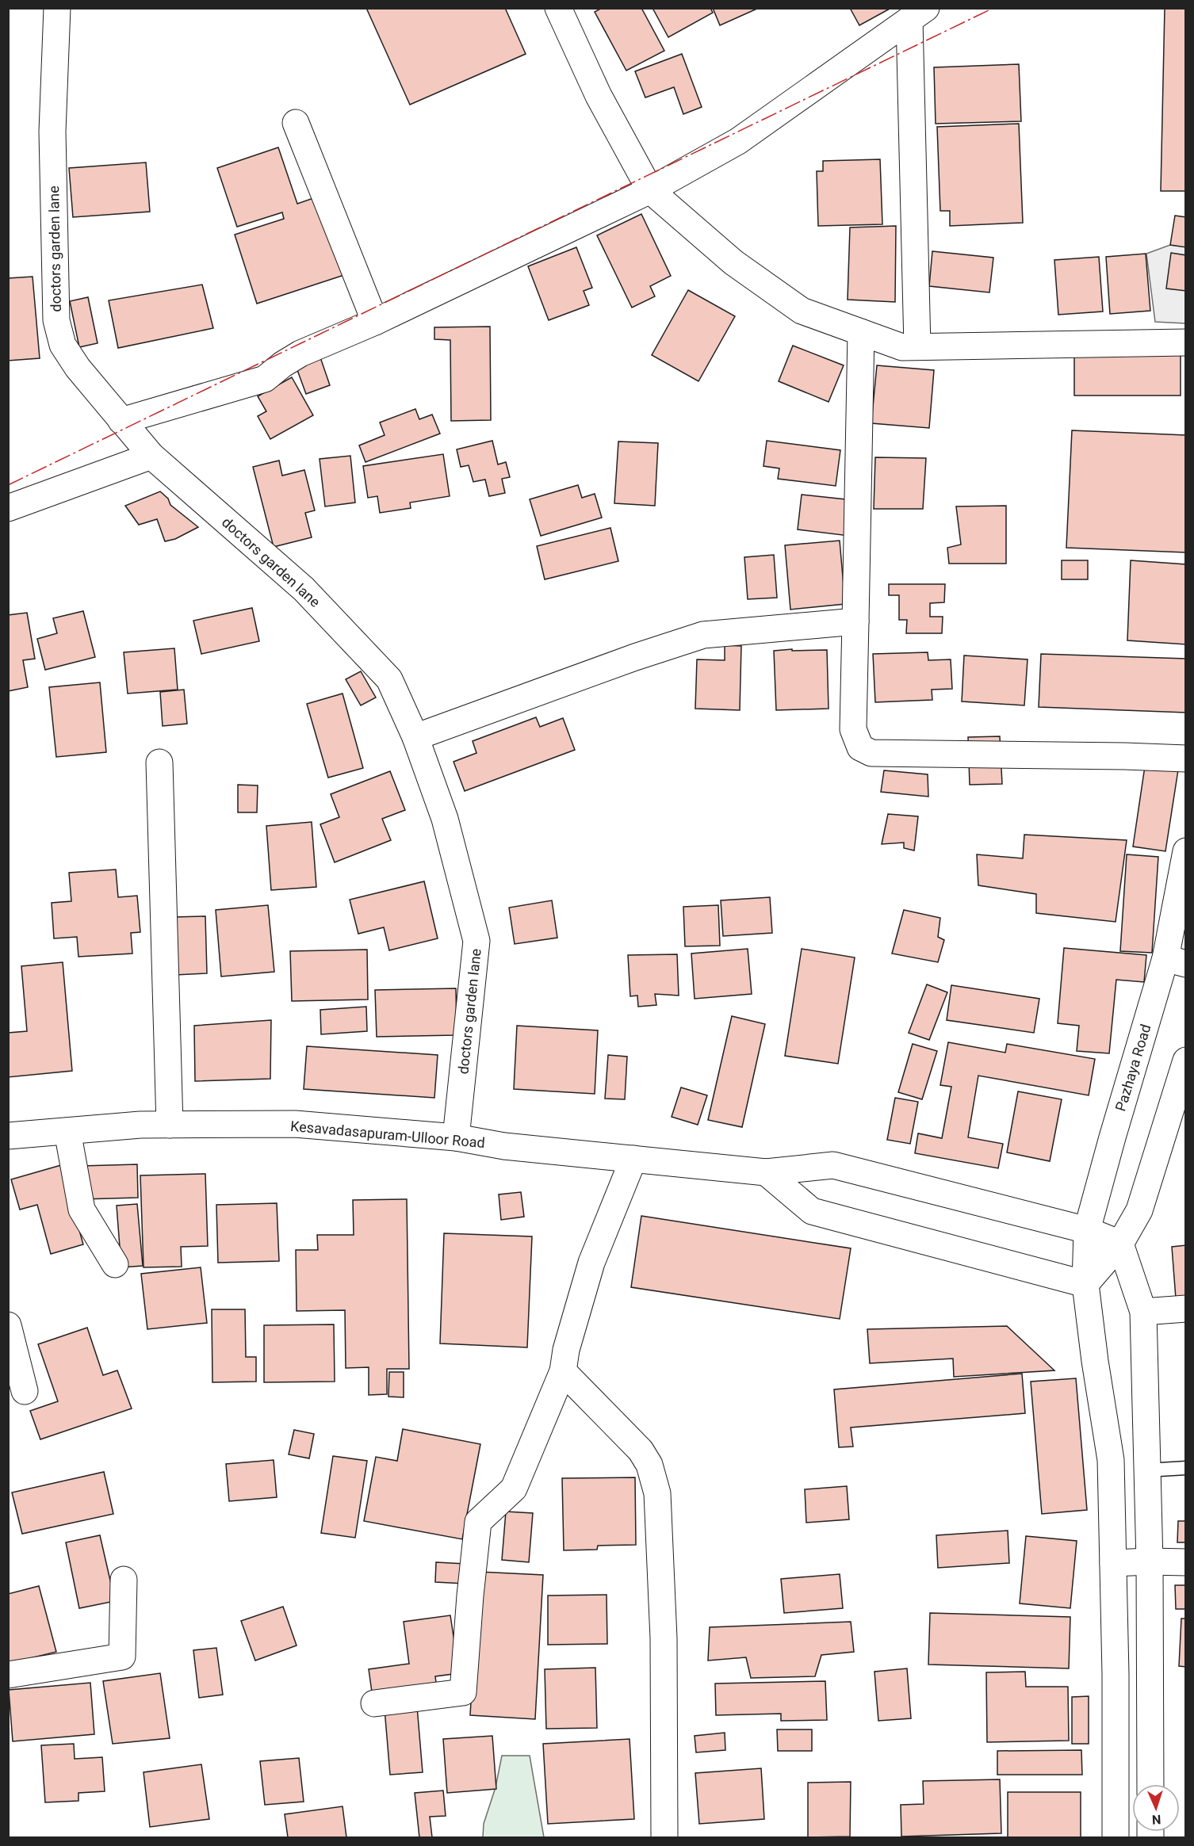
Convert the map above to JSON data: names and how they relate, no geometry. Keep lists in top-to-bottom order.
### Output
{
  "streets": {
    "street": ["doctors garden lane", "Pazhaya Road", "Kesavadasapuram-Ulloor Road"]
  },
  "crossings": [
    ["doctors garden lane", "Kesavadasapuram-Ulloor Road"],
    ["Pazhaya Road", "Kesavadasapuram-Ulloor Road"]
  ],
  "north": "bottom"
}
